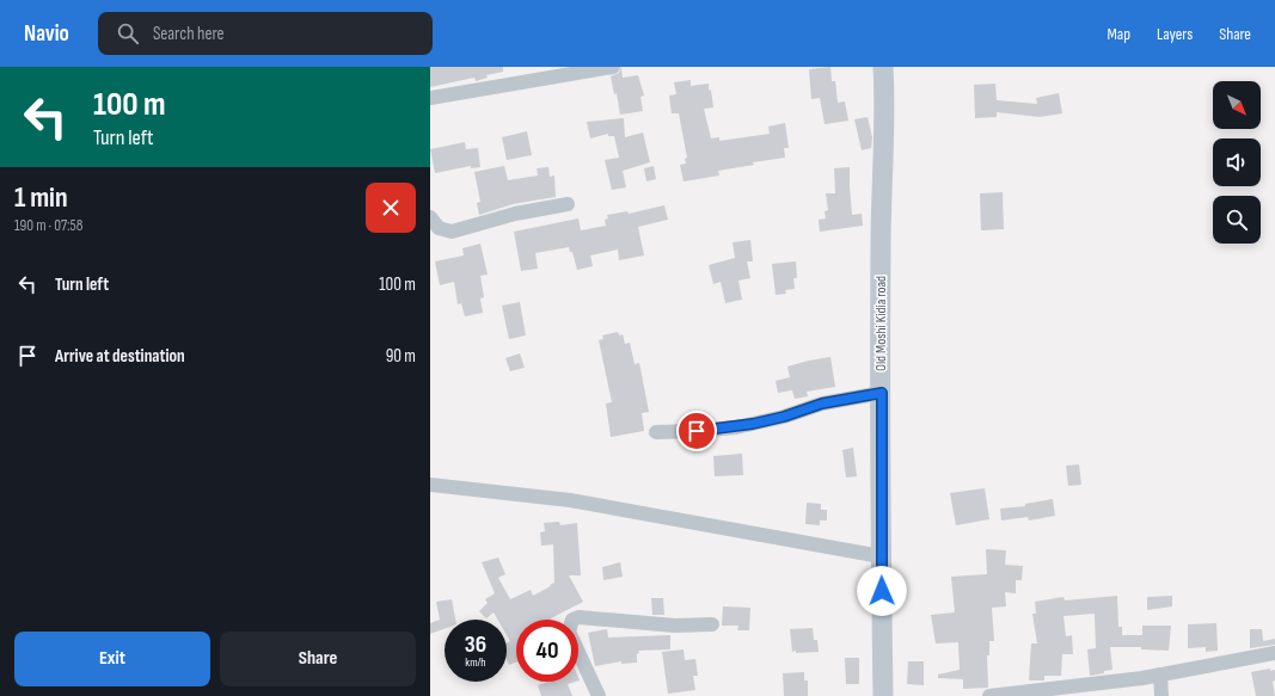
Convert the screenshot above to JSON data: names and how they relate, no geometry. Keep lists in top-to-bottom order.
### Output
{
  "streets": {
    "street": ["Old Moshi Kidia road"]
  },
  "north": "bottom right",
  "page": {
    "header": "Navio",
    "search": "Search here",
    "nav": ["Map", "Layers", "Share"],
    "turn": ["100 m", "Turn left"],
    "heading": ["1 min", "190 m · 07:58"],
    "list": [
      {
        "name": "Turn left",
        "value": "100 m"
      },
      {
        "name": "Arrive at destination",
        "value": "90 m"
      }
    ],
    "speed": "36 km/h",
    "limit": "40",
    "buttons": ["Exit", "Share"]
  }
}
